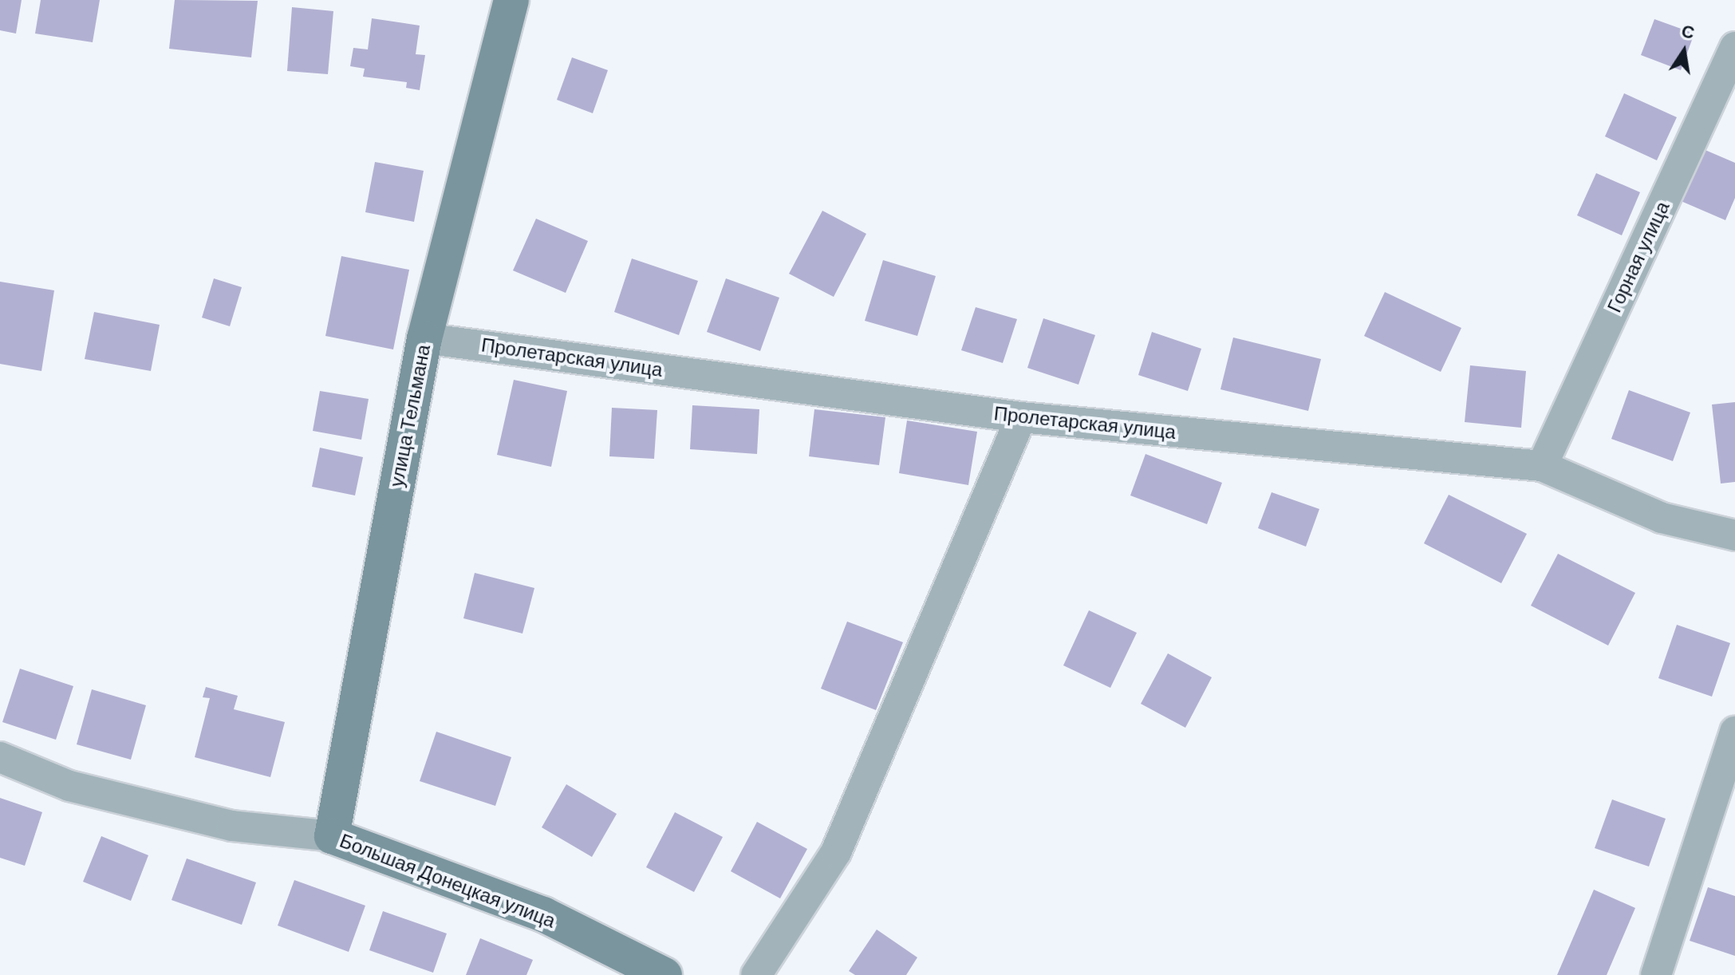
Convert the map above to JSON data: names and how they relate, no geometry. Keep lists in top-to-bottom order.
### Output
{
  "streets": {
    "street": [
      "Горная улица",
      "Пролетарская улица",
      "улица Тельмана",
      "Большая Донецкая улица"
    ]
  },
  "crossings": [
    ["Горная улица", "Пролетарская улица"],
    ["Пролетарская улица", "улица Тельмана"],
    ["улица Тельмана", "Большая Донецкая улица"]
  ],
  "north": "top"
}
